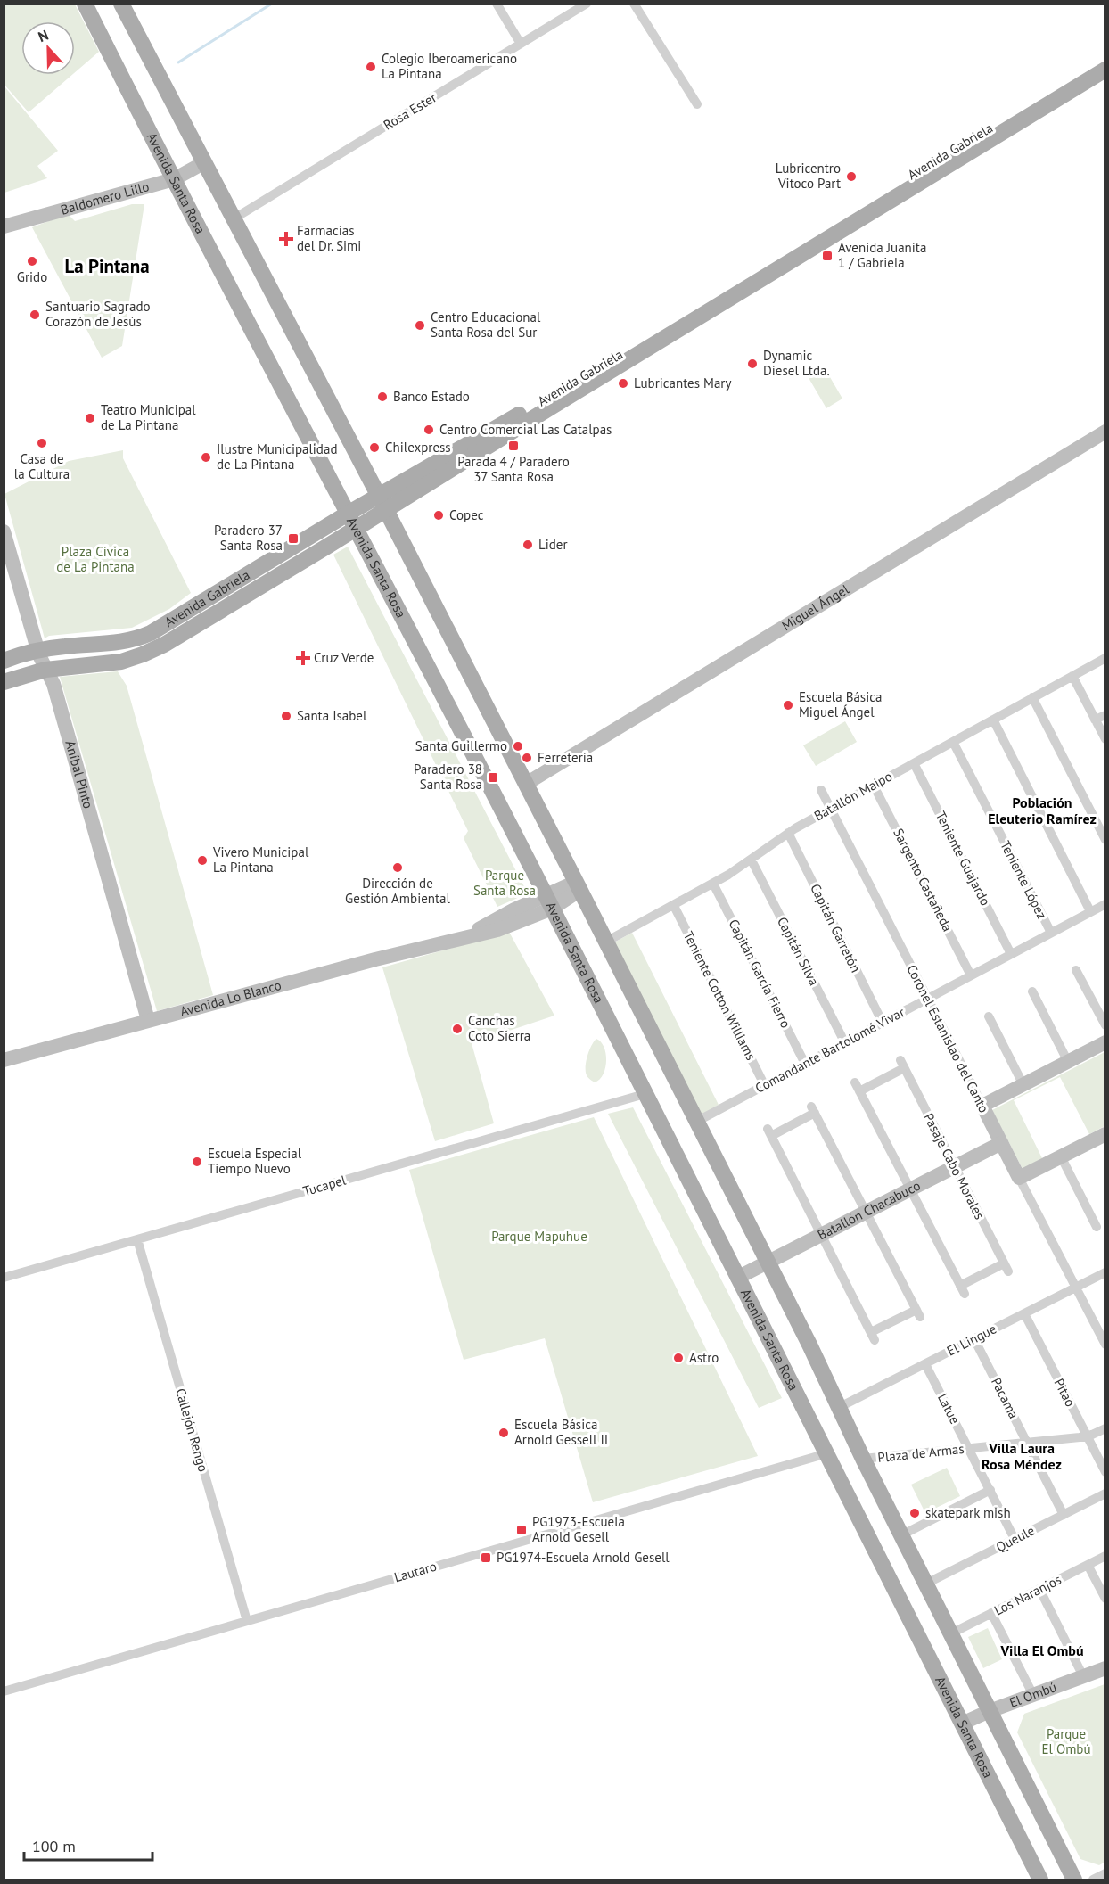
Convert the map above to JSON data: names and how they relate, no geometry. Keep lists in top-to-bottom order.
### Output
{
  "streets": {
    "main road": ["Avenida Gabriela", "Avenida Santa Rosa"],
    "street": [
      "Rosa Ester",
      "Baldomero Lillo",
      "Miguel Ángel",
      "Aníbal Pinto",
      "Batallón Maipo",
      "Teniente Guajardo",
      "Sargento Castañeda",
      "Teniente López",
      "Capitán Garretón",
      "Capitán Silva",
      "Capitán García Fierro",
      "Teniente Cotton Williams",
      "Avenida Lo Blanco",
      "Coronel Estanislao del Canto",
      "Comandante Bartolomé Vivar",
      "Pasaje Cabo Morales",
      "Tucapel",
      "Batallón Chacabuco",
      "El Lingue",
      "Pitao",
      "Pacama",
      "Latue",
      "Callejón Rengo",
      "Plaza de Armas",
      "Queule",
      "Lautaro",
      "Los Naranjos",
      "El Ombú"
    ]
  },
  "crossings": [
    ["Avenida Gabriela", "Avenida Santa Rosa"],
    ["Avenida Gabriela", "Aníbal Pinto"],
    ["Avenida Santa Rosa", "Baldomero Lillo"],
    ["Avenida Santa Rosa", "Avenida Lo Blanco"],
    ["Avenida Santa Rosa", "Tucapel"],
    ["Avenida Santa Rosa", "Batallón Chacabuco"],
    ["Avenida Santa Rosa", "Lautaro"],
    ["Avenida Santa Rosa", "El Ombú"],
    ["Aníbal Pinto", "Avenida Lo Blanco"],
    ["Batallón Maipo", "Teniente Guajardo"],
    ["Batallón Maipo", "Sargento Castañeda"],
    ["Batallón Maipo", "Teniente López"],
    ["Batallón Maipo", "Capitán Garretón"],
    ["Batallón Maipo", "Capitán Silva"],
    ["Batallón Maipo", "Capitán García Fierro"],
    ["Batallón Maipo", "Teniente Cotton Williams"],
    ["Batallón Maipo", "Coronel Estanislao del Canto"],
    ["Teniente Guajardo", "Comandante Bartolomé Vivar"],
    ["Sargento Castañeda", "Comandante Bartolomé Vivar"],
    ["Teniente López", "Comandante Bartolomé Vivar"],
    ["Capitán Garretón", "Comandante Bartolomé Vivar"],
    ["Capitán Silva", "Comandante Bartolomé Vivar"],
    ["Capitán García Fierro", "Comandante Bartolomé Vivar"],
    ["Teniente Cotton Williams", "Comandante Bartolomé Vivar"],
    ["Coronel Estanislao del Canto", "Comandante Bartolomé Vivar"],
    ["Coronel Estanislao del Canto", "Batallón Chacabuco"],
    ["Coronel Estanislao del Canto", "El Lingue"],
    ["Pasaje Cabo Morales", "Batallón Chacabuco"],
    ["Tucapel", "Callejón Rengo"],
    ["El Lingue", "Pitao"],
    ["El Lingue", "Pacama"],
    ["El Lingue", "Latue"],
    ["Pitao", "Plaza de Armas"],
    ["Pacama", "Plaza de Armas"],
    ["Pacama", "Queule"],
    ["Latue", "Plaza de Armas"],
    ["Latue", "Queule"],
    ["Callejón Rengo", "Lautaro"]
  ],
  "districts": [
    "La Pintana",
    "Población Eleuterio Ramírez",
    "Villa Laura Rosa Méndez",
    "Villa El Ombú"
  ],
  "parks": [
    "Plaza Cívica de La Pintana",
    "Parque Santa Rosa",
    "Parque Mapuhue",
    "Parque El Ombú"
  ],
  "places": {
    "other": [
      "Colegio Iberoamericano La Pintana",
      "Lubricentro Vitoco Part",
      "Grido",
      "Santuario Sagrado Corazón de Jesús",
      "Centro Educacional Santa Rosa del Sur",
      "Dynamic Diesel Ltda.",
      "Lubricantes Mary",
      "Banco Estado",
      "Teatro Municipal de La Pintana",
      "Centro Comercial Las Catalpas",
      "Casa de la Cultura",
      "Chilexpress",
      "Ilustre Municipalidad de La Pintana",
      "Copec",
      "Lider",
      "Escuela Básica Miguel Ángel",
      "Santa Isabel",
      "Santa Guillermo",
      "Ferretería",
      "Vivero Municipal La Pintana",
      "Dirección de Gestión Ambiental",
      "Canchas Coto Sierra",
      "Escuela Especial Tiempo Nuevo",
      "Astro",
      "Escuela Básica Arnold Gessell II",
      "skatepark mish"
    ],
    "health": ["Farmacias del Dr. Simi", "Cruz Verde"],
    "transit": [
      "Avenida Juanita 1 / Gabriela",
      "Parada 4 / Paradero 37 Santa Rosa",
      "Paradero 37 Santa Rosa",
      "Paradero 38 Santa Rosa",
      "PG1973-Escuela Arnold Gesell",
      "PG1974-Escuela Arnold Gesell"
    ]
  },
  "scale_bar": "100 m",
  "north": "top"
}
